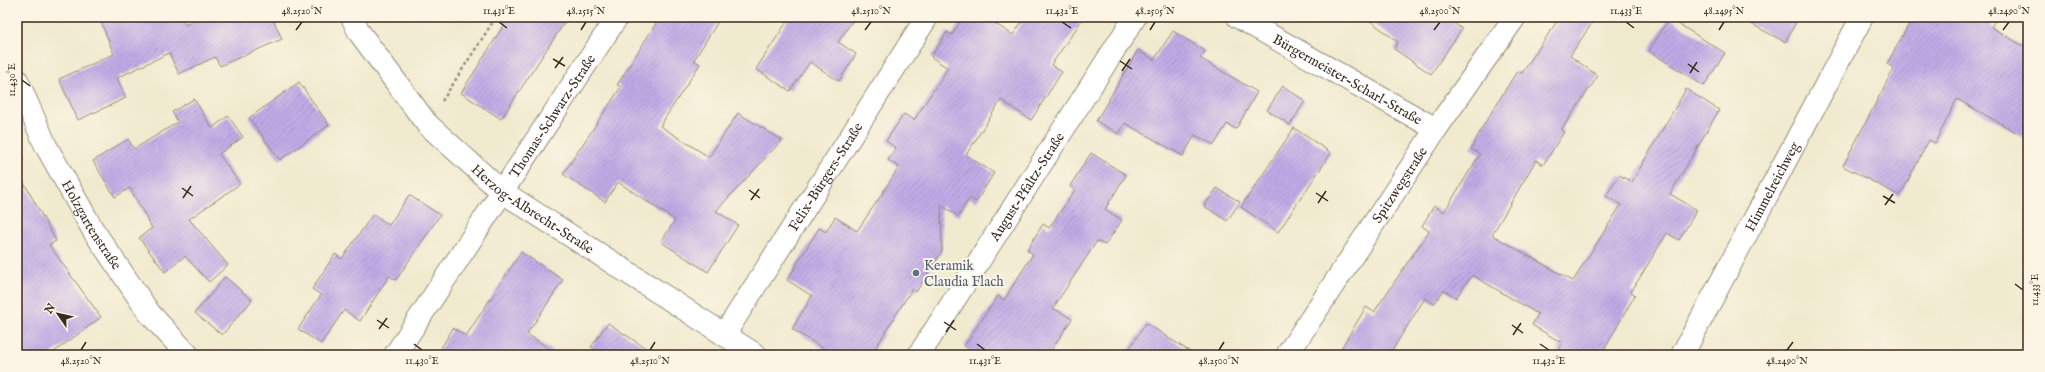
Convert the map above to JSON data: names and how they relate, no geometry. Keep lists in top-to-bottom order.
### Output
{
  "streets": {
    "street": [
      "Bürgermeister-Scharl-Straße",
      "Thomas-Schwarz-Straße",
      "Felix-Bürgers-Straße",
      "Spitzwegstraße",
      "August-Pfaltz-Straße",
      "Himmelreichweg",
      "Herzog-Albrecht-Straße",
      "Holzgartenstraße"
    ]
  },
  "crossings": [
    ["Bürgermeister-Scharl-Straße", "Spitzwegstraße"],
    ["Thomas-Schwarz-Straße", "Herzog-Albrecht-Straße"],
    ["Felix-Bürgers-Straße", "Herzog-Albrecht-Straße"]
  ],
  "places": ["Keramik Claudia Flach"],
  "north": "top left",
  "coordinates": [
    "48.2520°N",
    "11.431°E",
    "48.2515°N",
    "48.2510°N",
    "11.432°E",
    "48.2505°N",
    "48.2500°N",
    "11.433°E",
    "48.2495°N",
    "48.2490°N",
    "11.430°E"
  ]
}
